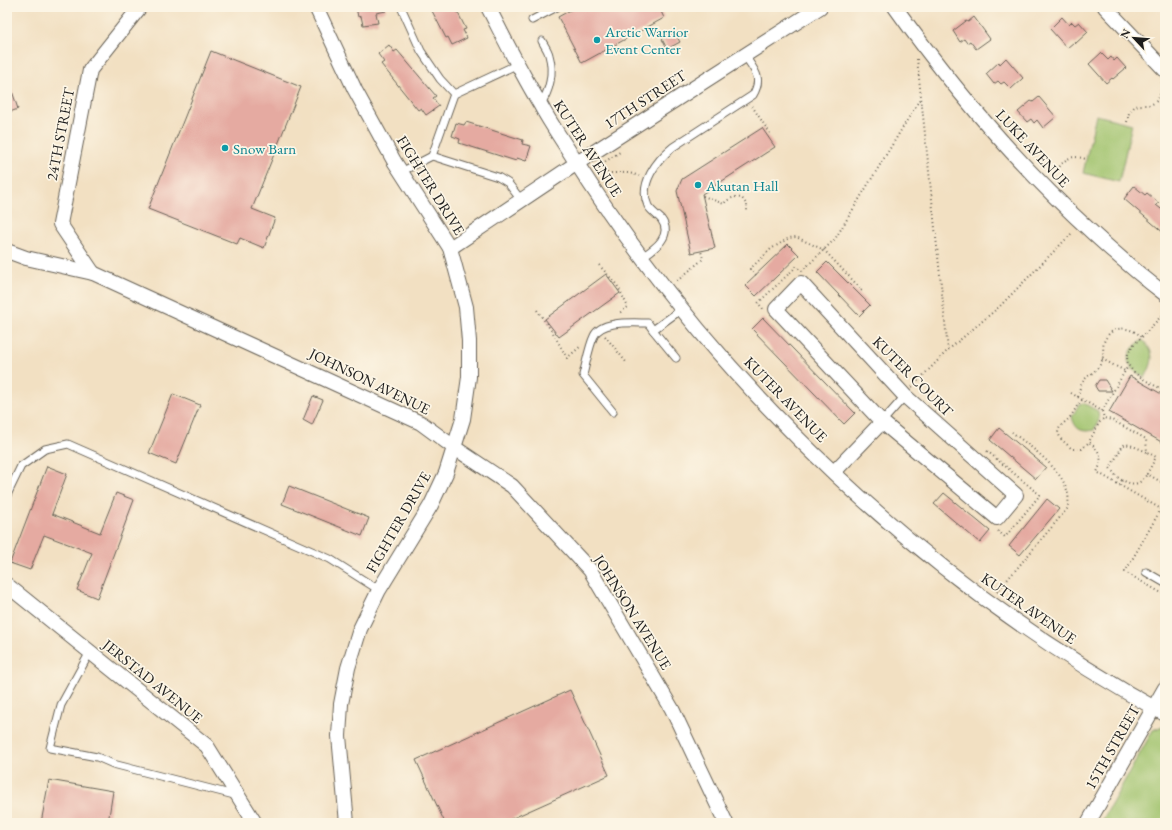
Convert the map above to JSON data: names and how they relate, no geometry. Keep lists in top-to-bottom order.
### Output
{
  "streets": {
    "street": [
      "17TH STREET",
      "24TH STREET",
      "KUTER AVENUE",
      "LUKE AVENUE",
      "FIGHTER DRIVE",
      "KUTER COURT",
      "JOHNSON AVENUE",
      "JERSTAD AVENUE",
      "15TH STREET"
    ]
  },
  "crossings": [
    ["17TH STREET", "KUTER AVENUE"],
    ["17TH STREET", "FIGHTER DRIVE"],
    ["24TH STREET", "JOHNSON AVENUE"],
    ["KUTER AVENUE", "15TH STREET"],
    ["FIGHTER DRIVE", "JOHNSON AVENUE"]
  ],
  "places": ["Arctic Warrior Event Center", "Snow Barn", "Akutan Hall"],
  "north": "top left"
}
